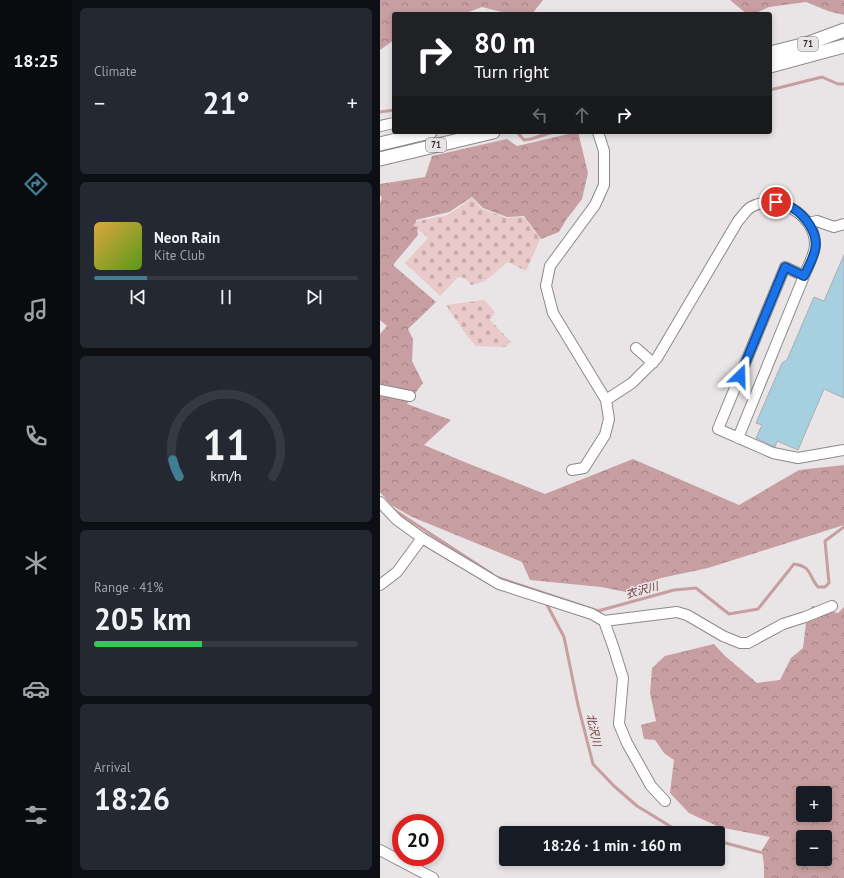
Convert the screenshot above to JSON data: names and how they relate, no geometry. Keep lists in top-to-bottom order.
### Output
{
  "streets": {
    "main road": ["71"]
  },
  "water": ["衣沢川", "北沢川"],
  "page": {
    "tabs": "18:25",
    "tile": [
      "Climate",
      ["Range · 41%", "205 km"],
      ["Arrival", "18:26"]
    ],
    "turn": ["80 m", "Turn right"],
    "heat": ["−", "21°", "+"],
    "song": ["Neon Rain", "Kite Club"],
    "map_buttons": ["+", "−"],
    "limit": "20",
    "trip": "18:26 · 1 min · 160 m",
    "gauge": ["11", "km/h"]
  }
}
